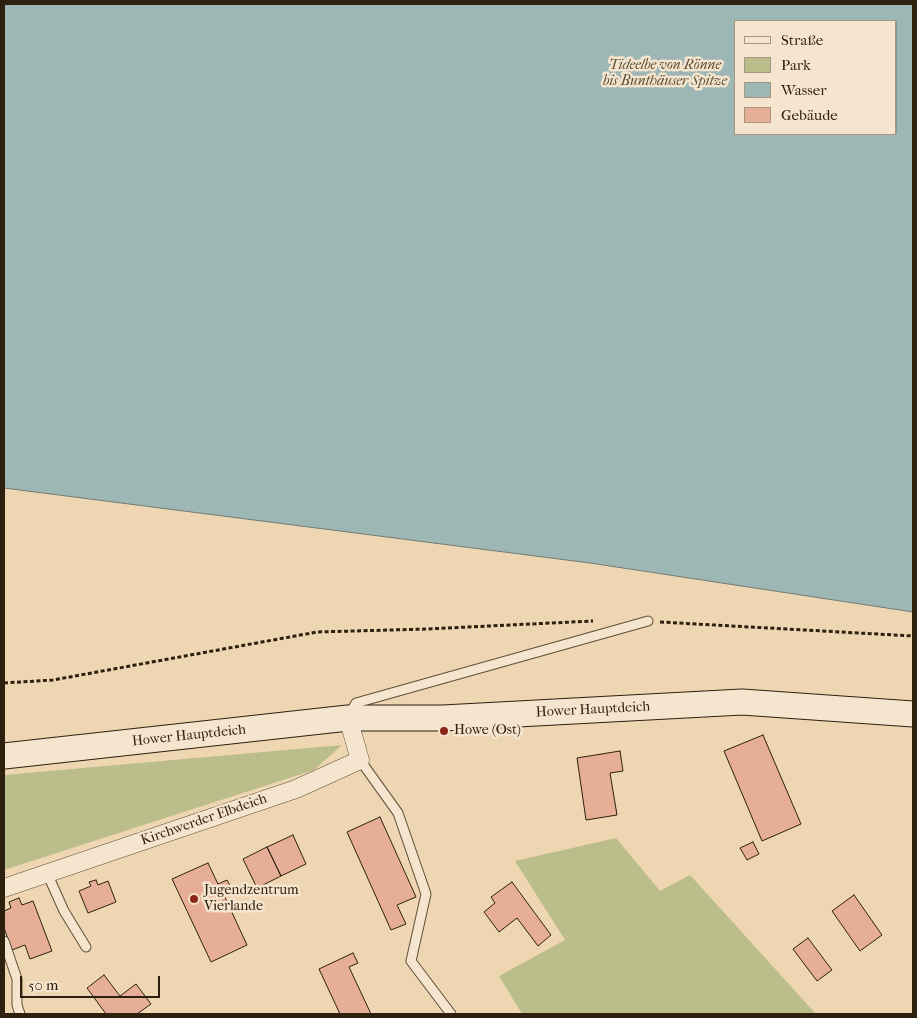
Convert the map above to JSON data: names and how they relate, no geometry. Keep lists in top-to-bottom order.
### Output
{
  "streets": {
    "street": ["Hower Hauptdeich", "Kirchwerder Elbdeich"]
  },
  "parks": ["Tideelbe von Rönne bis Bunthäuser Spitze"],
  "places": ["Howe (Ost)", "Jugendzentrum Vierlande"],
  "legend": [
    "Straße",
    "Park",
    "Wasser",
    "Gebäude"
  ],
  "scale_bar": "50 m"
}
